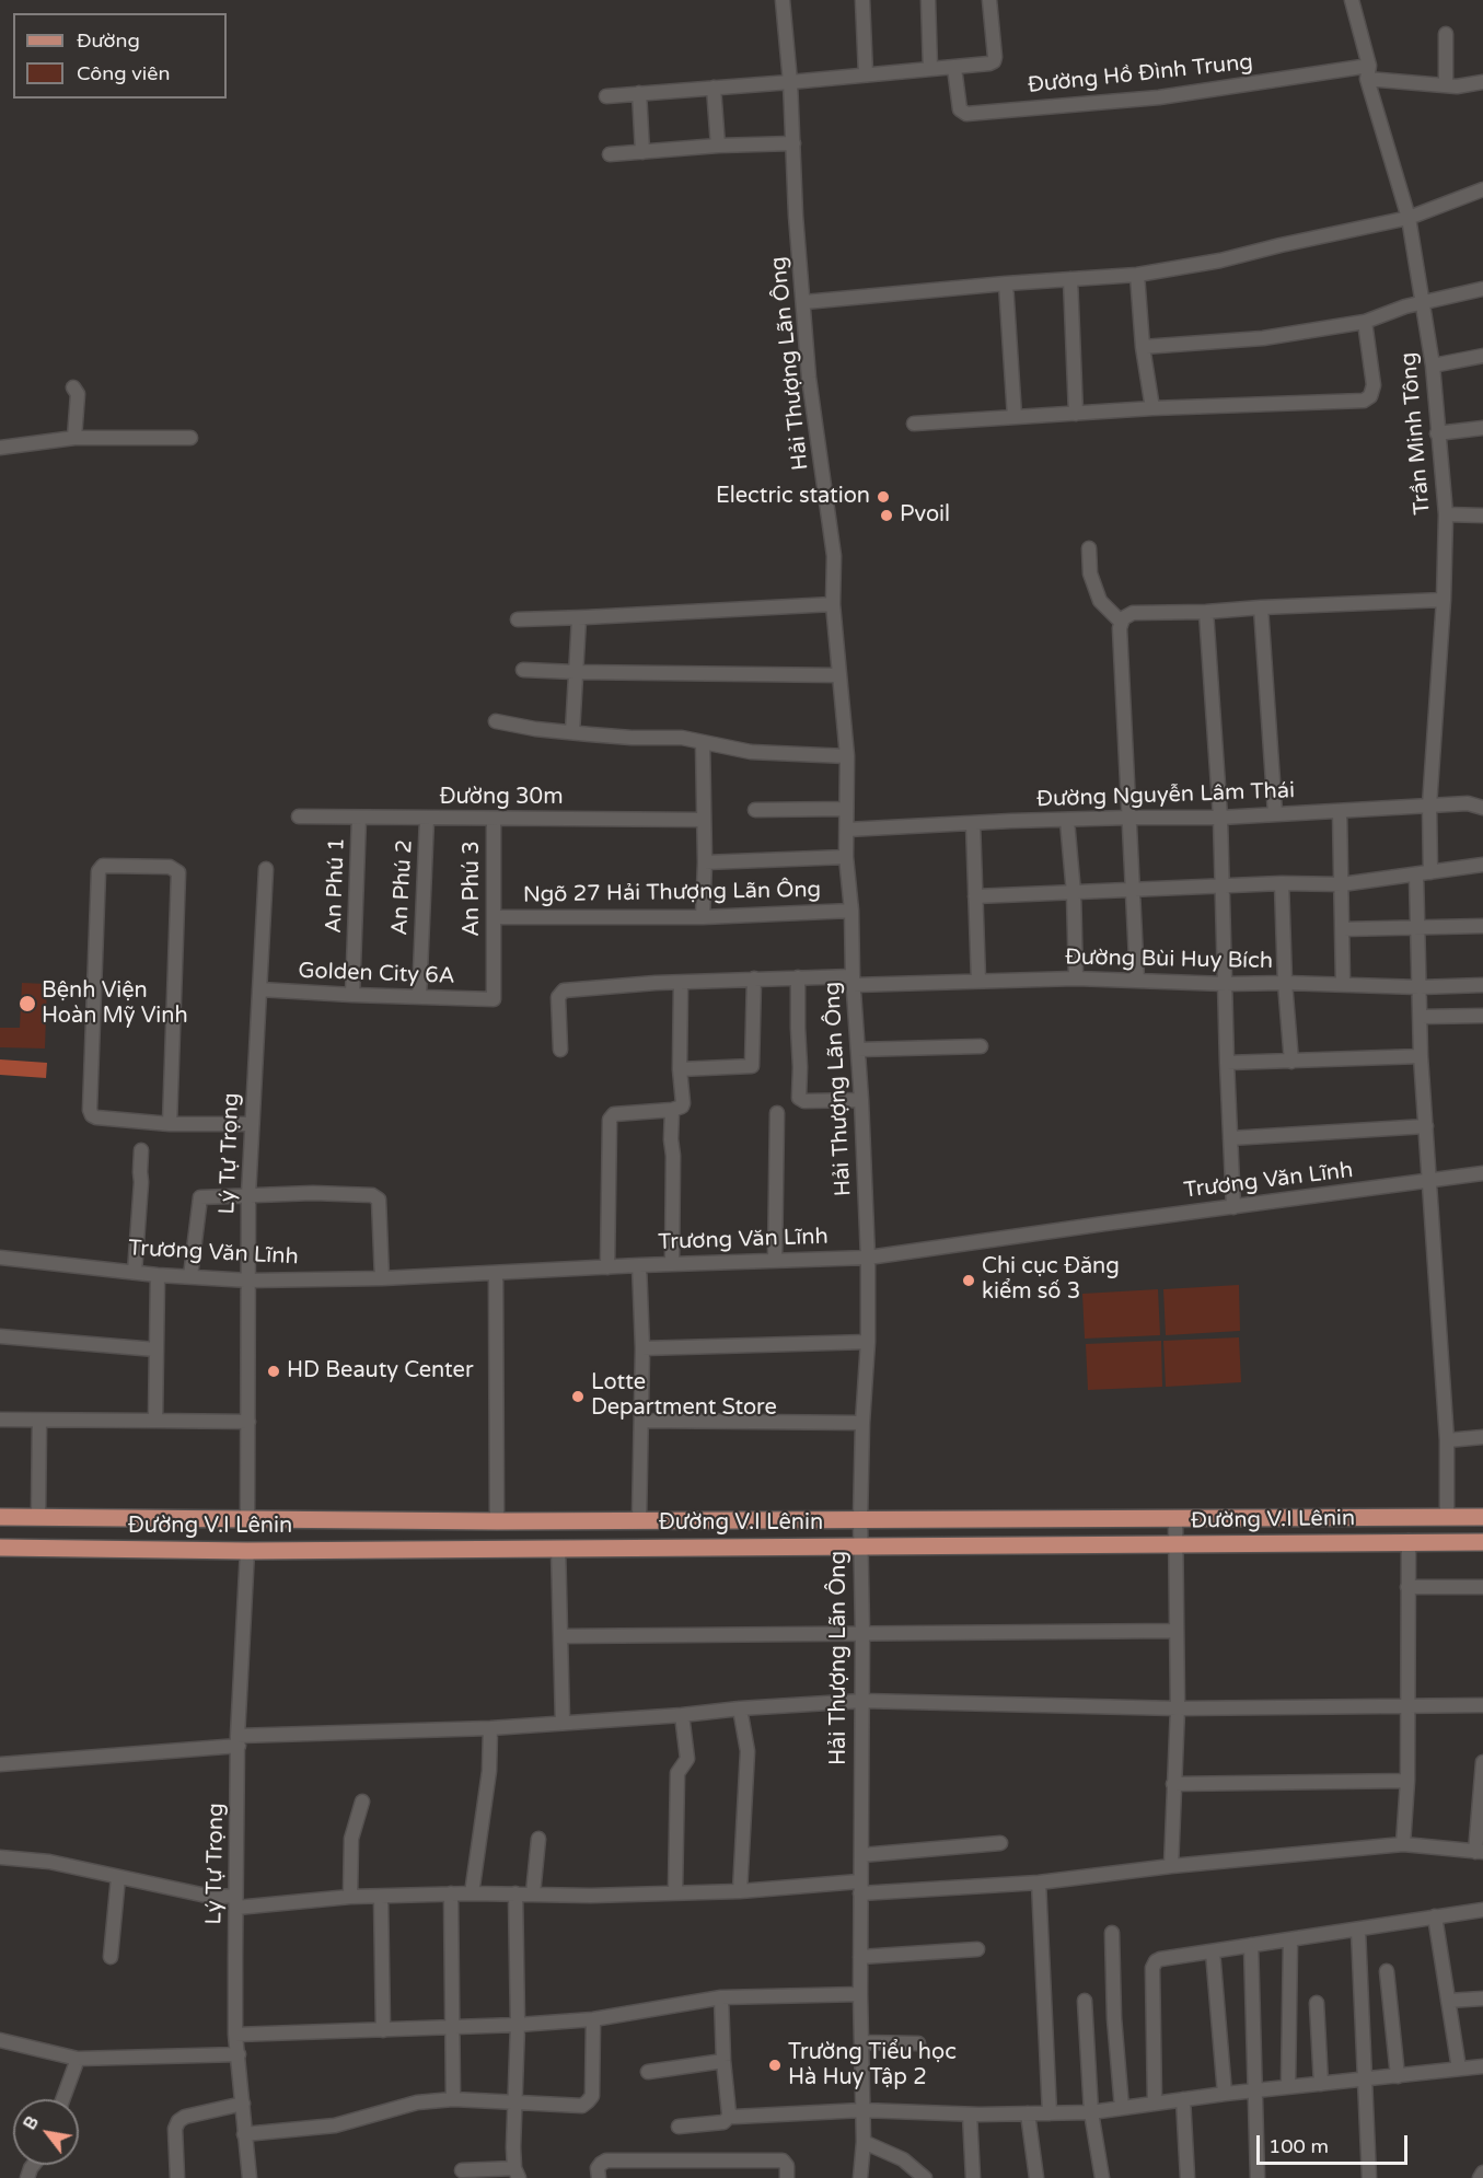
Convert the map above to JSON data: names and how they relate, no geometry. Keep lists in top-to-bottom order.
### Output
{
  "streets": {
    "main road": ["Đường V.I Lênin"],
    "street": [
      "Đường Hồ Đình Trung",
      "Hải Thượng Lãn Ông",
      "Trần Minh Tông",
      "Đường Nguyễn Lâm Thái",
      "Đường 30m",
      "An Phú 1",
      "An Phú 2",
      "An Phú 3",
      "Ngõ 27 Hải Thượng Lãn Ông",
      "Đường Bùi Huy Bích",
      "Golden City 6A",
      "Lý Tự Trọng",
      "Trương Văn Lĩnh"
    ]
  },
  "crossings": [
    ["Đường Hồ Đình Trung", "Trần Minh Tông"],
    ["Hải Thượng Lãn Ông", "Đường Nguyễn Lâm Thái"],
    ["Hải Thượng Lãn Ông", "Ngõ 27 Hải Thượng Lãn Ông"],
    ["Hải Thượng Lãn Ông", "Đường Bùi Huy Bích"],
    ["Hải Thượng Lãn Ông", "Trương Văn Lĩnh"],
    ["Hải Thượng Lãn Ông", "Đường V.I Lênin"],
    ["Trần Minh Tông", "Đường Nguyễn Lâm Thái"],
    ["Trần Minh Tông", "Đường Bùi Huy Bích"],
    ["Trần Minh Tông", "Trương Văn Lĩnh"],
    ["Trần Minh Tông", "Đường V.I Lênin"],
    ["Đường 30m", "An Phú 1"],
    ["Đường 30m", "An Phú 2"],
    ["Đường 30m", "An Phú 3"],
    ["An Phú 1", "Golden City 6A"],
    ["An Phú 2", "Golden City 6A"],
    ["An Phú 3", "Ngõ 27 Hải Thượng Lãn Ông"],
    ["An Phú 3", "Golden City 6A"],
    ["Golden City 6A", "Lý Tự Trọng"],
    ["Lý Tự Trọng", "Trương Văn Lĩnh"],
    ["Lý Tự Trọng", "Đường V.I Lênin"]
  ],
  "places": [
    "Electric station",
    "Pvoil",
    "Bệnh Viện Hoàn Mỹ Vinh",
    "Chi cục Đăng kiểm số 3",
    "HD Beauty Center",
    "Lotte Department Store",
    "Trường Tiểu học Hà Huy Tập 2"
  ],
  "legend": ["Đường", "Công viên"],
  "scale_bar": "100 m",
  "north": "top left"
}
